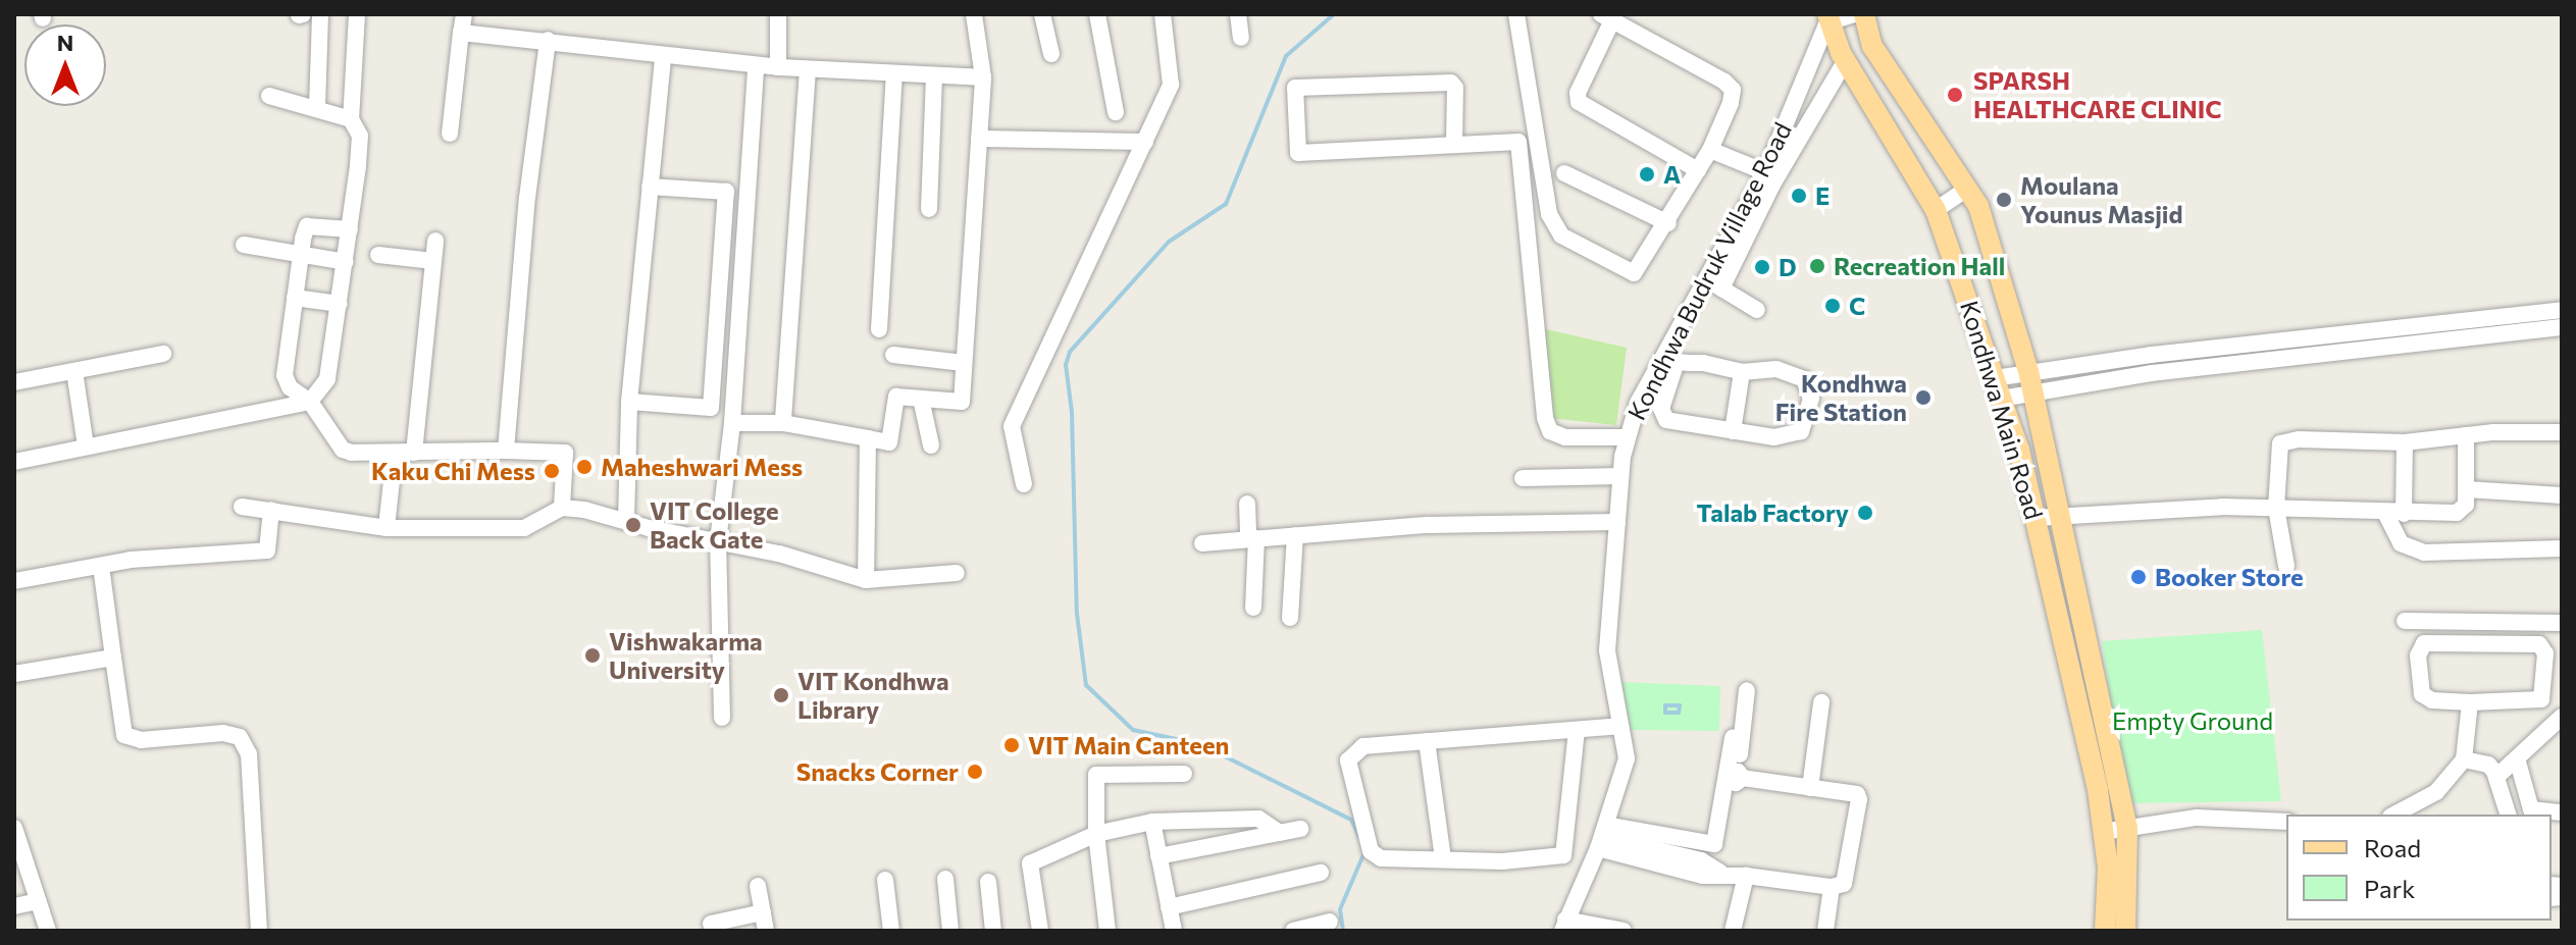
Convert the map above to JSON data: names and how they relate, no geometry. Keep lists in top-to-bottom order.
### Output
{
  "streets": {
    "main road": ["Kondhwa Main Road"],
    "street": ["Kondhwa Budruk Village Road"]
  },
  "crossings": [
    ["Kondhwa Budruk Village Road", "Kondhwa Main Road"]
  ],
  "parks": ["Empty Ground"],
  "places": [
    "SPARSH HEALTHCARE CLINIC",
    "A",
    "E",
    "Moulana Younus Masjid",
    "Recreation Hall",
    "D",
    "C",
    "Kondhwa Fire Station",
    "Maheshwari Mess",
    "Kaku Chi Mess",
    "Talab Factory",
    "VIT College Back Gate",
    "Booker Store",
    "Vishwakarma University",
    "VIT Kondhwa Library",
    "VIT Main Canteen",
    "Snacks Corner"
  ],
  "legend": ["Road", "Park"],
  "north": "top"
}
